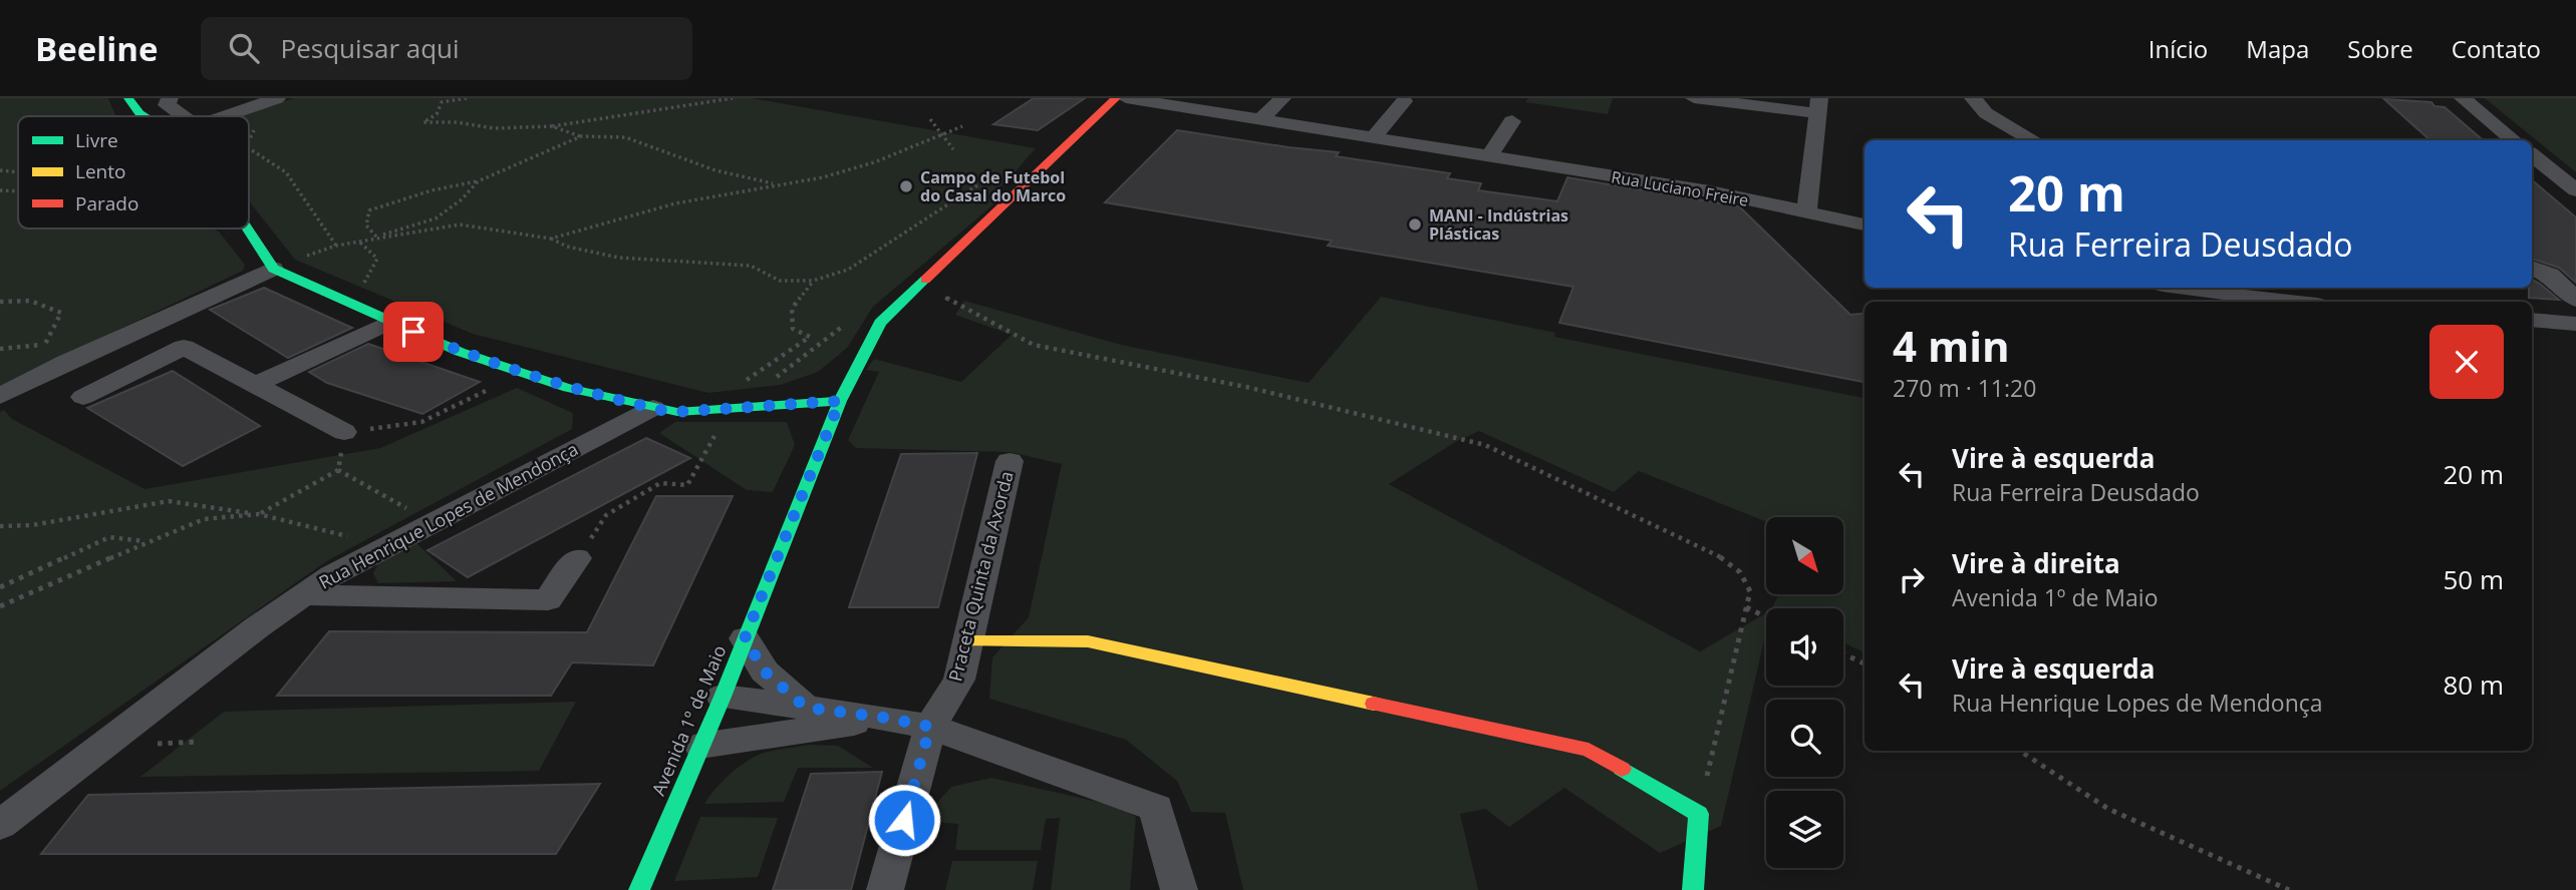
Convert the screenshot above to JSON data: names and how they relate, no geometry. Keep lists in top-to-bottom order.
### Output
{
  "streets": {
    "street": [
      "Rua Luciano Freire",
      "Rua Henrique Lopes de Mendonça",
      "Praceta Quinta da Axorda",
      "Avenida 1º de Maio"
    ]
  },
  "crossings": [
    ["Rua Henrique Lopes de Mendonça", "Avenida 1º de Maio"]
  ],
  "places": ["Campo de Futebol do Casal do Marco", "MANI - Indústrias Plásticas"],
  "legend": ["Livre", "Lento", "Parado"],
  "north": "bottom right",
  "page": {
    "header": "Beeline",
    "search": "Pesquisar aqui",
    "nav": [
      "Início",
      "Mapa",
      "Sobre",
      "Contato"
    ],
    "turn": ["20 m", "Rua Ferreira Deusdado"],
    "heading": ["4 min", "270 m · 11:20"],
    "list": [
      {
        "name": "Vire à esquerda",
        "note": "Rua Ferreira Deusdado",
        "value": "20 m"
      },
      {
        "name": "Vire à direita",
        "note": "Avenida 1º de Maio",
        "value": "50 m"
      },
      {
        "name": "Vire à esquerda",
        "note": "Rua Henrique Lopes de Mendonça",
        "value": "80 m"
      }
    ]
  }
}
